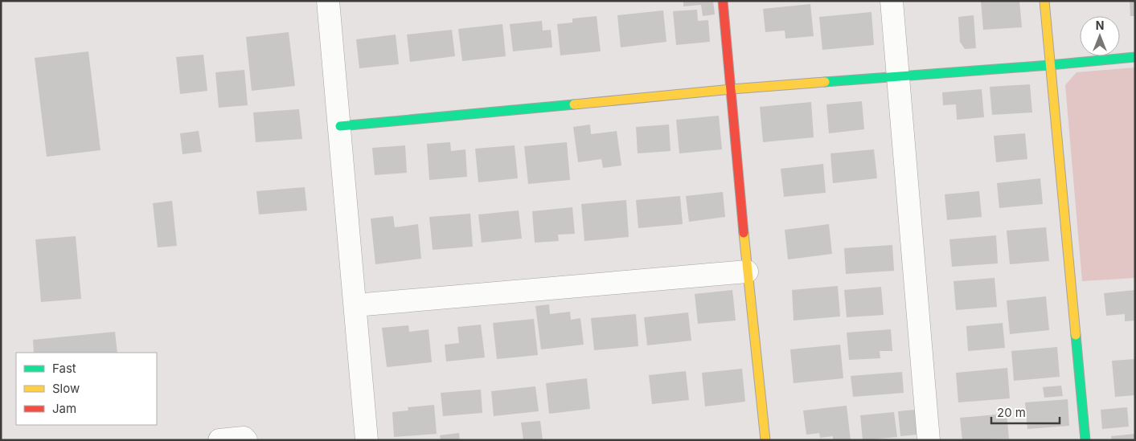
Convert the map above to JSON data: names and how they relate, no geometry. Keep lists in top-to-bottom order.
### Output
{
  "legend": ["Fast", "Slow", "Jam"],
  "scale_bar": "20 m",
  "north": "top"
}
